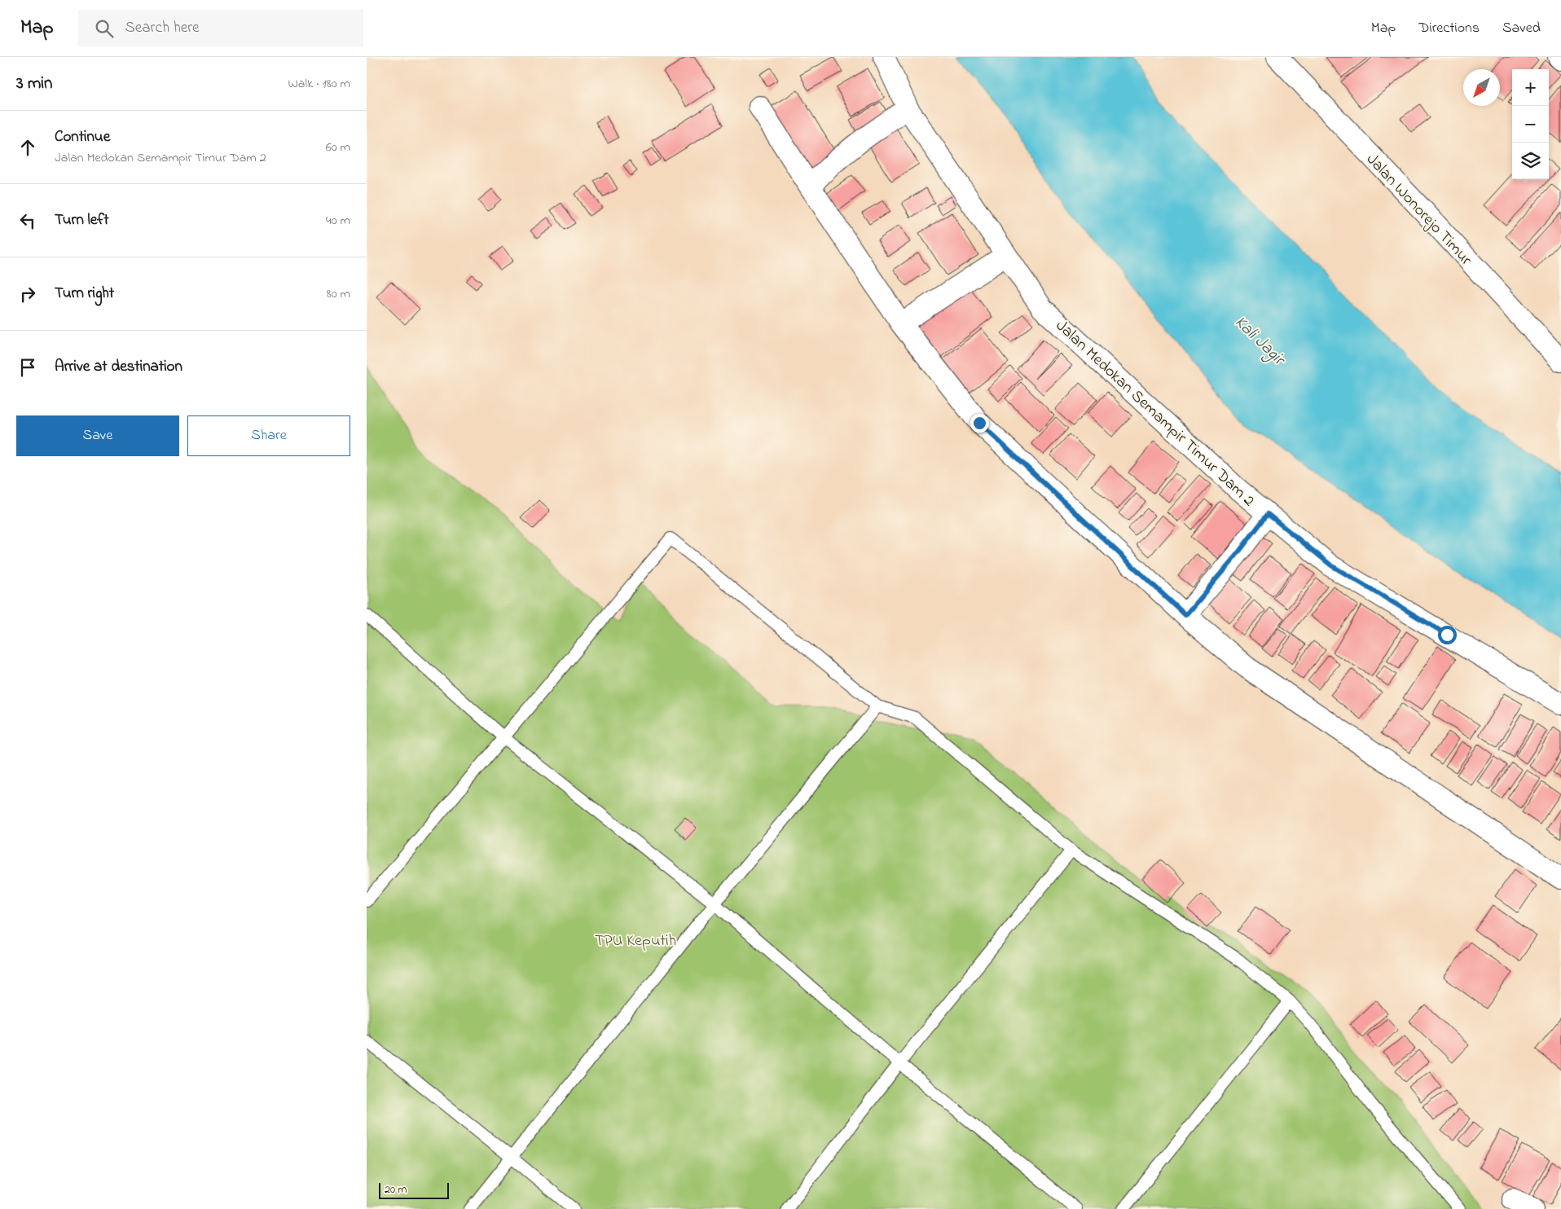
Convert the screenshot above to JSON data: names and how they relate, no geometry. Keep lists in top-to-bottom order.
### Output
{
  "streets": {
    "street": ["Jalan Wonorejo Timur", "Jalan Medokan Semampir Timur Dam 2"]
  },
  "water": ["Kali Jagir"],
  "parks": ["TPU Keputih"],
  "scale_bar": "20 m",
  "north": "bottom left",
  "page": {
    "header": "Map",
    "search": "Search here",
    "nav": ["Map", "Directions", "Saved"],
    "heading": ["3 min", "Walk · 180 m"],
    "map_buttons": ["+", "−"],
    "list": [
      ["Continue", "Jalan Medokan Semampir Timur Dam 2", "60 m"],
      ["Turn left", "40 m"],
      ["Turn right", "80 m"],
      "Arrive at destination"
    ],
    "buttons": ["Save", "Share"],
    "scale": "20 m"
  }
}
